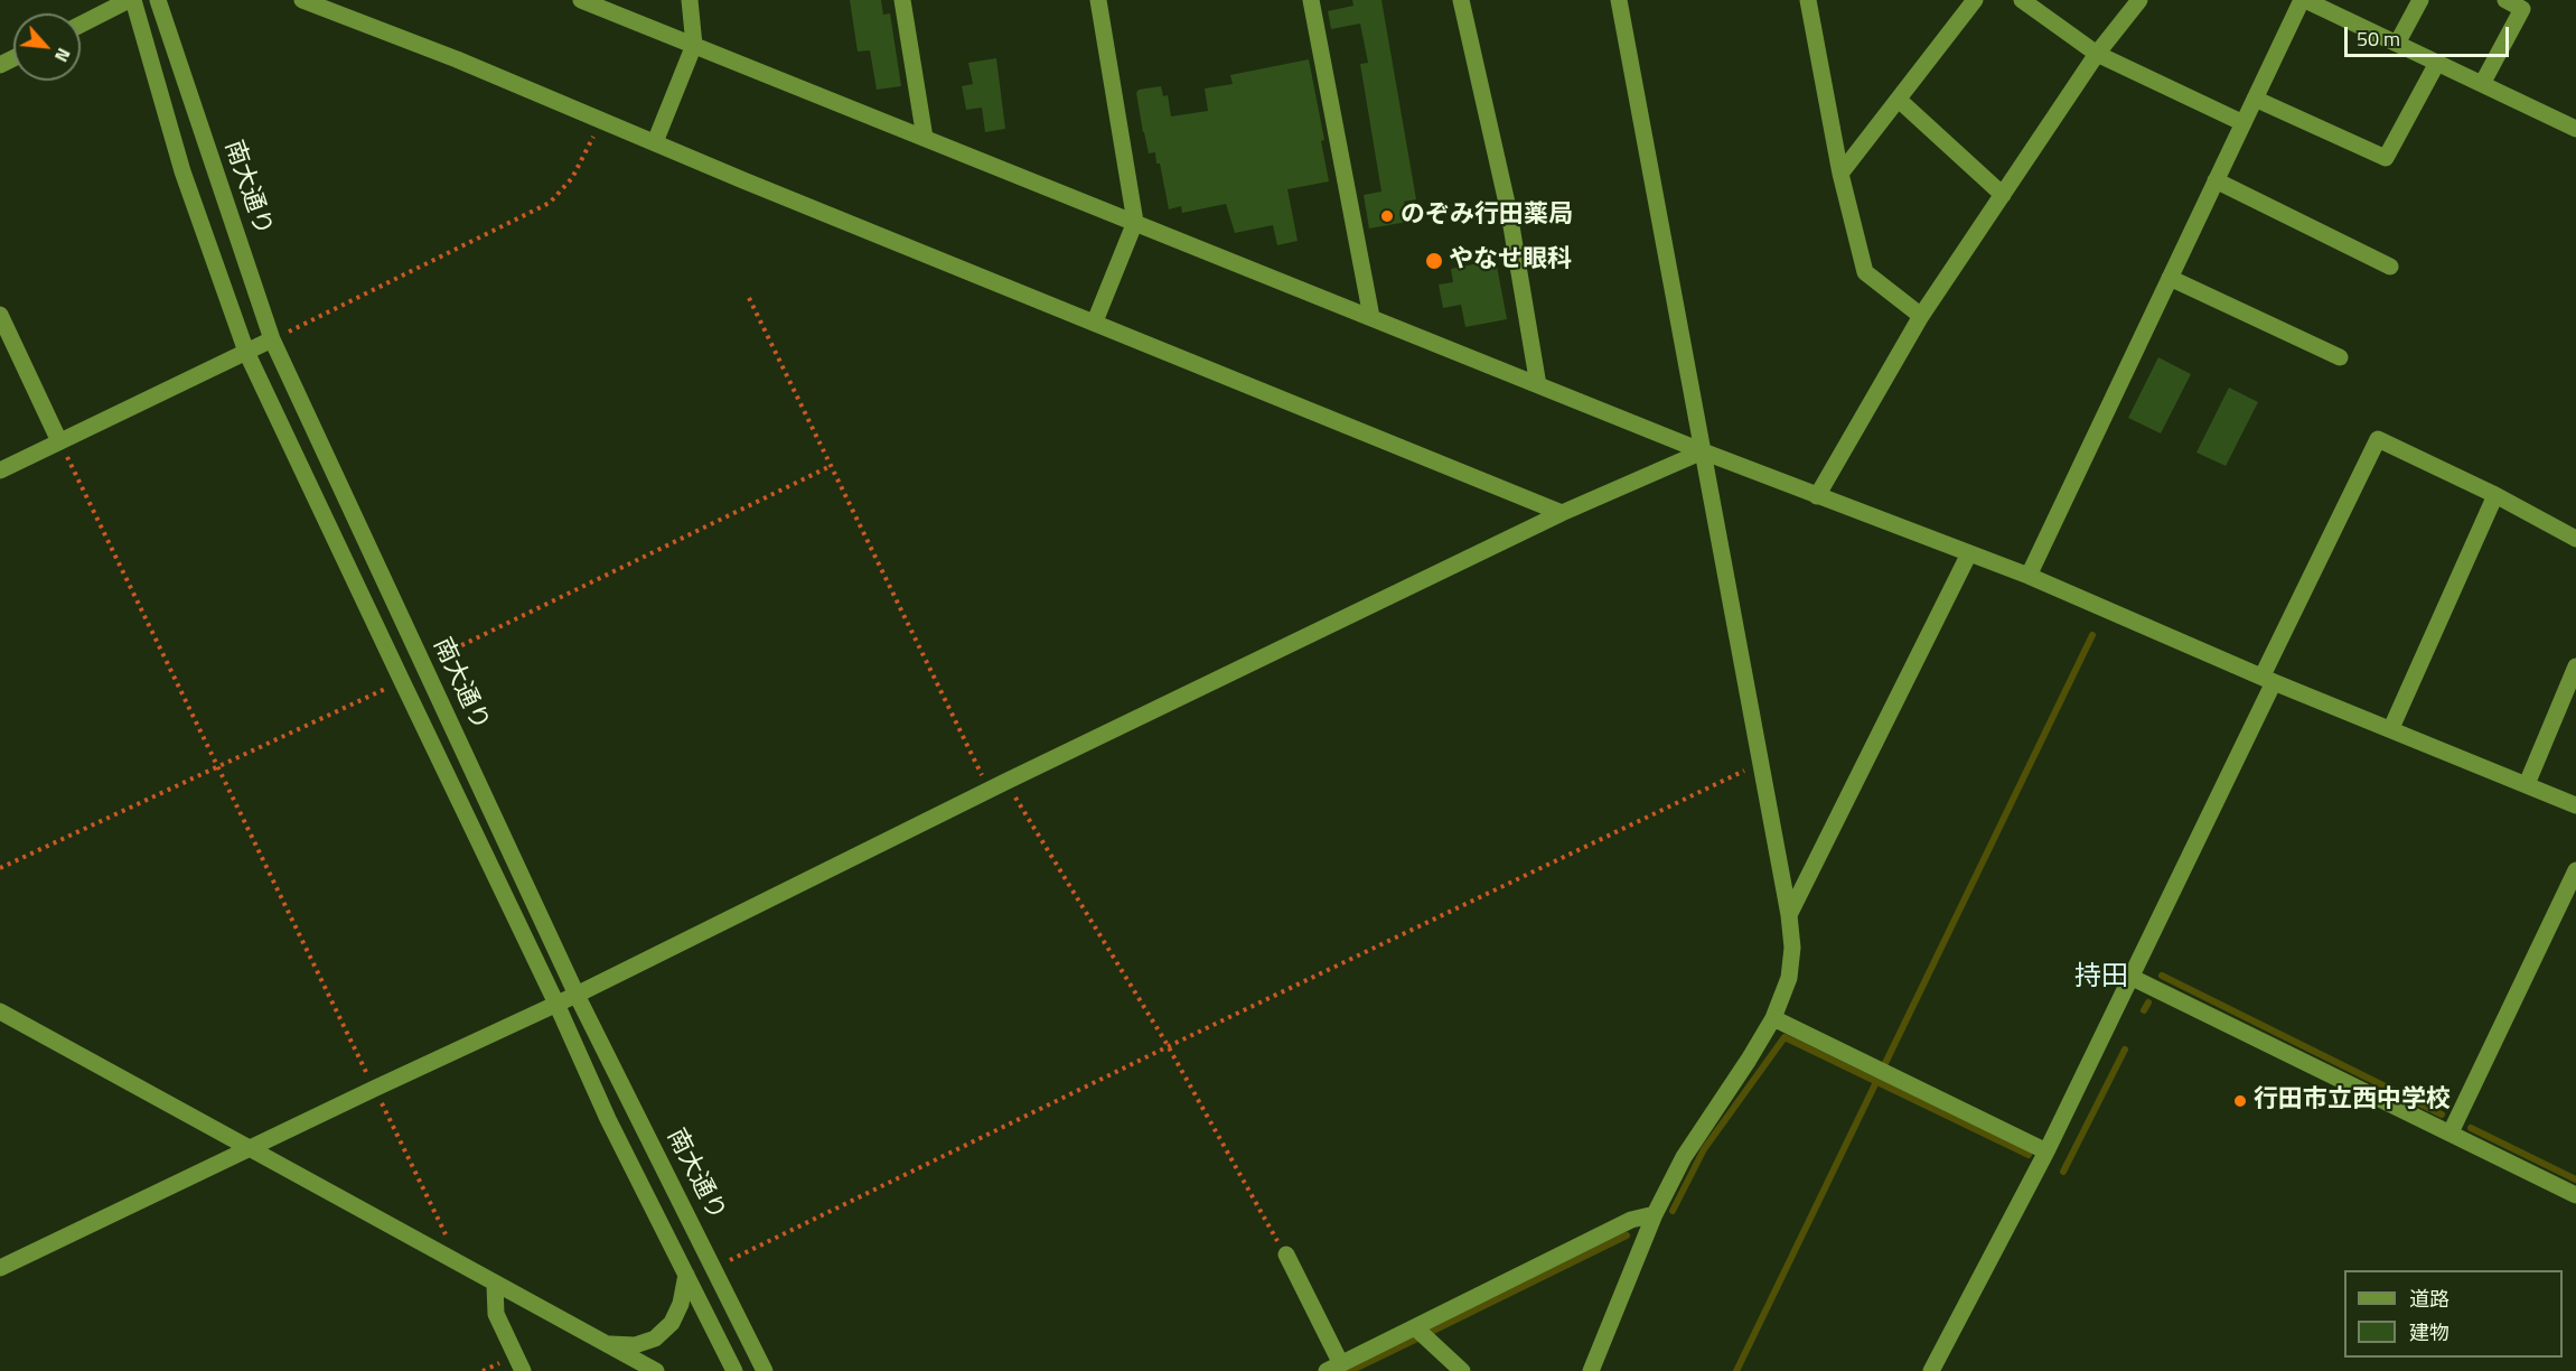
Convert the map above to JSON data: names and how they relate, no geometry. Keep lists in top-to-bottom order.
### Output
{
  "streets": {
    "street": ["南大通り"]
  },
  "districts": ["持田"],
  "places": ["のぞみ行田薬局", "やなせ眼科", "行田市立西中学校"],
  "legend": ["道路", "建物"],
  "scale_bar": "50 m",
  "north": "bottom right"
}
